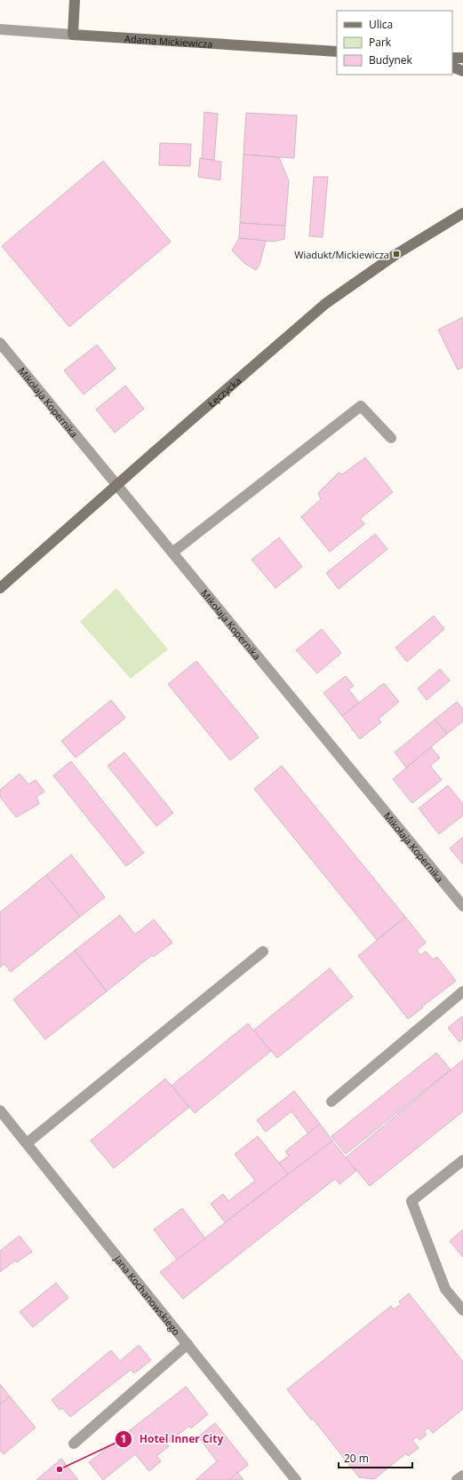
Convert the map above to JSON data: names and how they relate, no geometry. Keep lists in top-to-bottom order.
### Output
{
  "streets": {
    "street": [
      "Adama Mickiewicza",
      "Łęczycka",
      "Mikołaja Kopernika",
      "Jana Kochanowskiego"
    ]
  },
  "places": {
    "transit": ["Wiadukt/Mickiewicza"],
    "other": ["Hotel Inner City"]
  },
  "legend": ["Ulica", "Park", "Budynek"],
  "scale_bar": "20 m"
}
